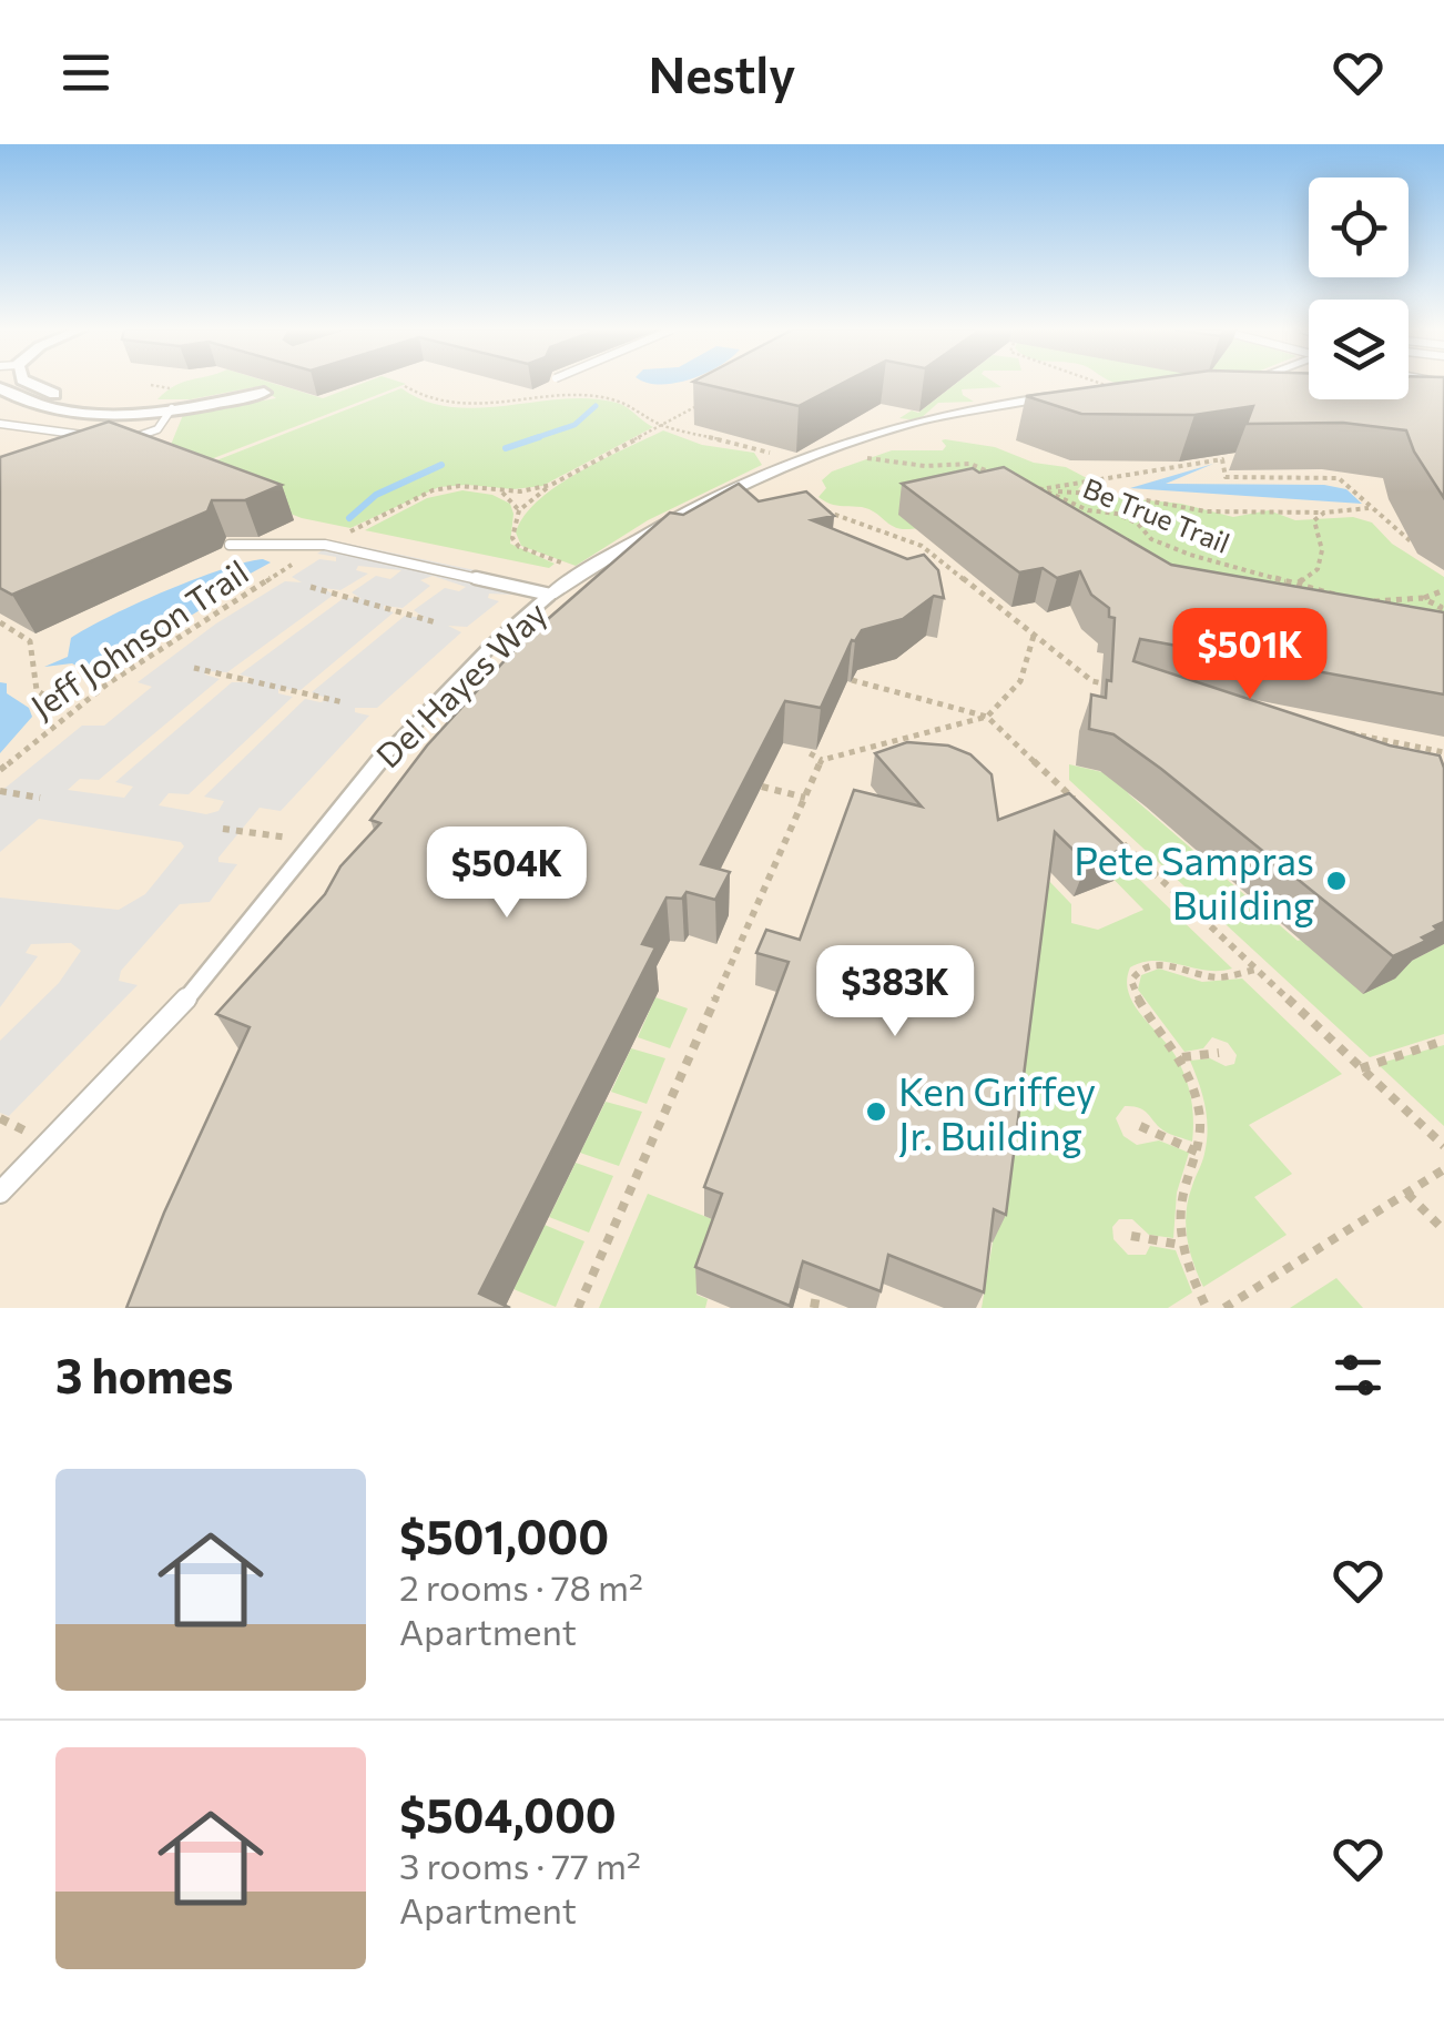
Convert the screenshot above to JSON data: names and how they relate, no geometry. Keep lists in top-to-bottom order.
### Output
{
  "streets": {
    "street": ["Del Hayes Way"],
    "path": ["Be True Trail", "Jeff Johnson Trail"]
  },
  "places": ["Pete Sampras Building", "Ken Griffey Jr. Building"],
  "page": {
    "header": "Nestly",
    "price": ["$501K", "$504K", "$383K"],
    "heading": "3 homes",
    "list": [
      {
        "name": "$501,000",
        "note": "2 rooms · 78 m² · Apartment"
      },
      {
        "name": "$504,000",
        "note": "3 rooms · 77 m² · Apartment"
      }
    ]
  }
}
